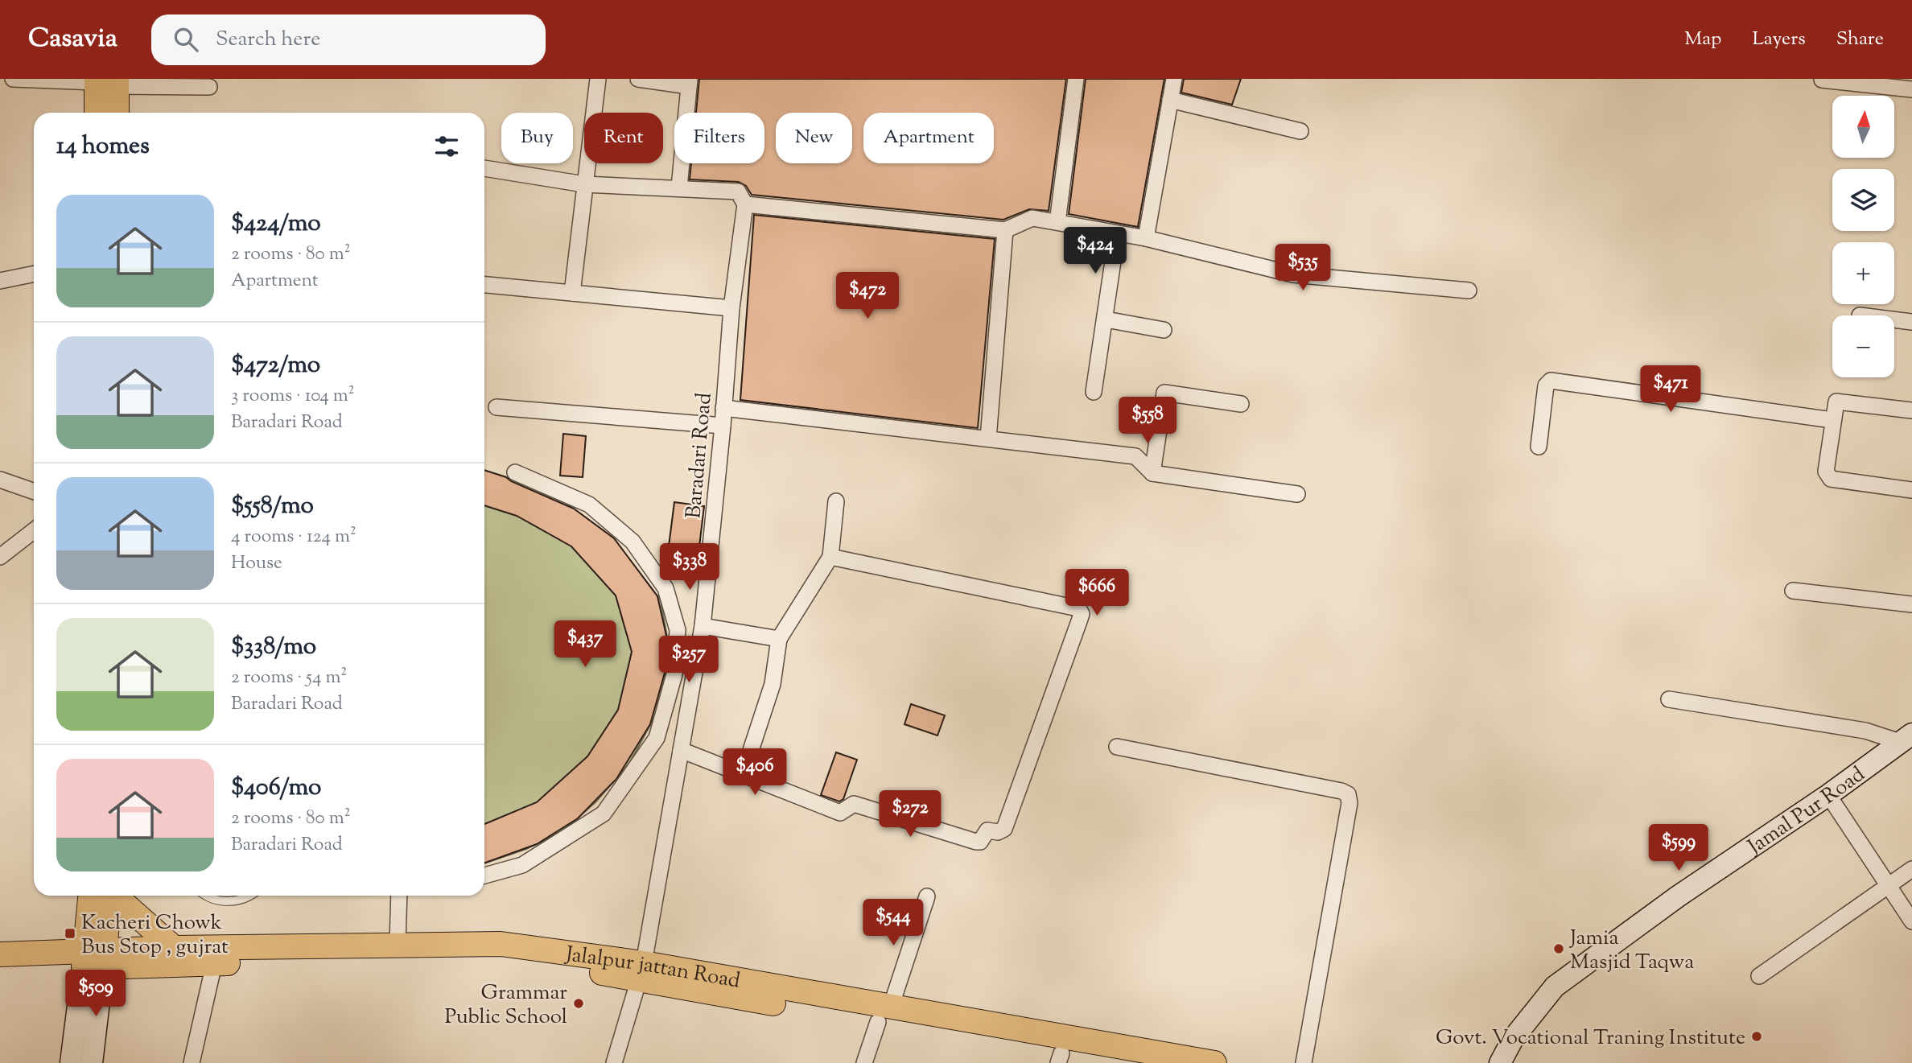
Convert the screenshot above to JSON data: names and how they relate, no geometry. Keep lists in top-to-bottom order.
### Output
{
  "streets": {
    "main road": ["Jalalpur jattan Road"],
    "street": ["Baradari Road", "Jamal Pur Road"]
  },
  "crossings": [
    ["Baradari Road", "Jalalpur jattan Road"]
  ],
  "places": {
    "transit": ["Kacheri Chowk Bus Stop , gujrat"],
    "other": ["Jamia Masjid Taqwa", "Grammar Public School", "Govt. Vocational Traning Institute"]
  },
  "north": "top",
  "page": {
    "header": "Casavia",
    "search": "Search here",
    "nav": ["Map", "Layers", "Share"],
    "map_buttons": ["+", "−"],
    "chip": [
      "Buy",
      "Rent",
      "Filters",
      "New",
      "Apartment"
    ],
    "heading": "14 homes",
    "list": [
      {
        "name": "$424/mo",
        "note": "2 rooms · 80 m² · Apartment"
      },
      {
        "name": "$472/mo",
        "note": "3 rooms · 104 m² · Baradari Road"
      },
      {
        "name": "$558/mo",
        "note": "4 rooms · 124 m² · House"
      },
      {
        "name": "$338/mo",
        "note": "2 rooms · 54 m² · Baradari Road"
      },
      {
        "name": "$406/mo",
        "note": "2 rooms · 80 m² · Baradari Road"
      }
    ],
    "price": [
      "$424",
      "$535",
      "$472",
      "$471",
      "$558",
      "$338",
      "$666",
      "$437",
      "$257",
      "$406",
      "$272",
      "$599",
      "$544",
      "$509"
    ]
  }
}
